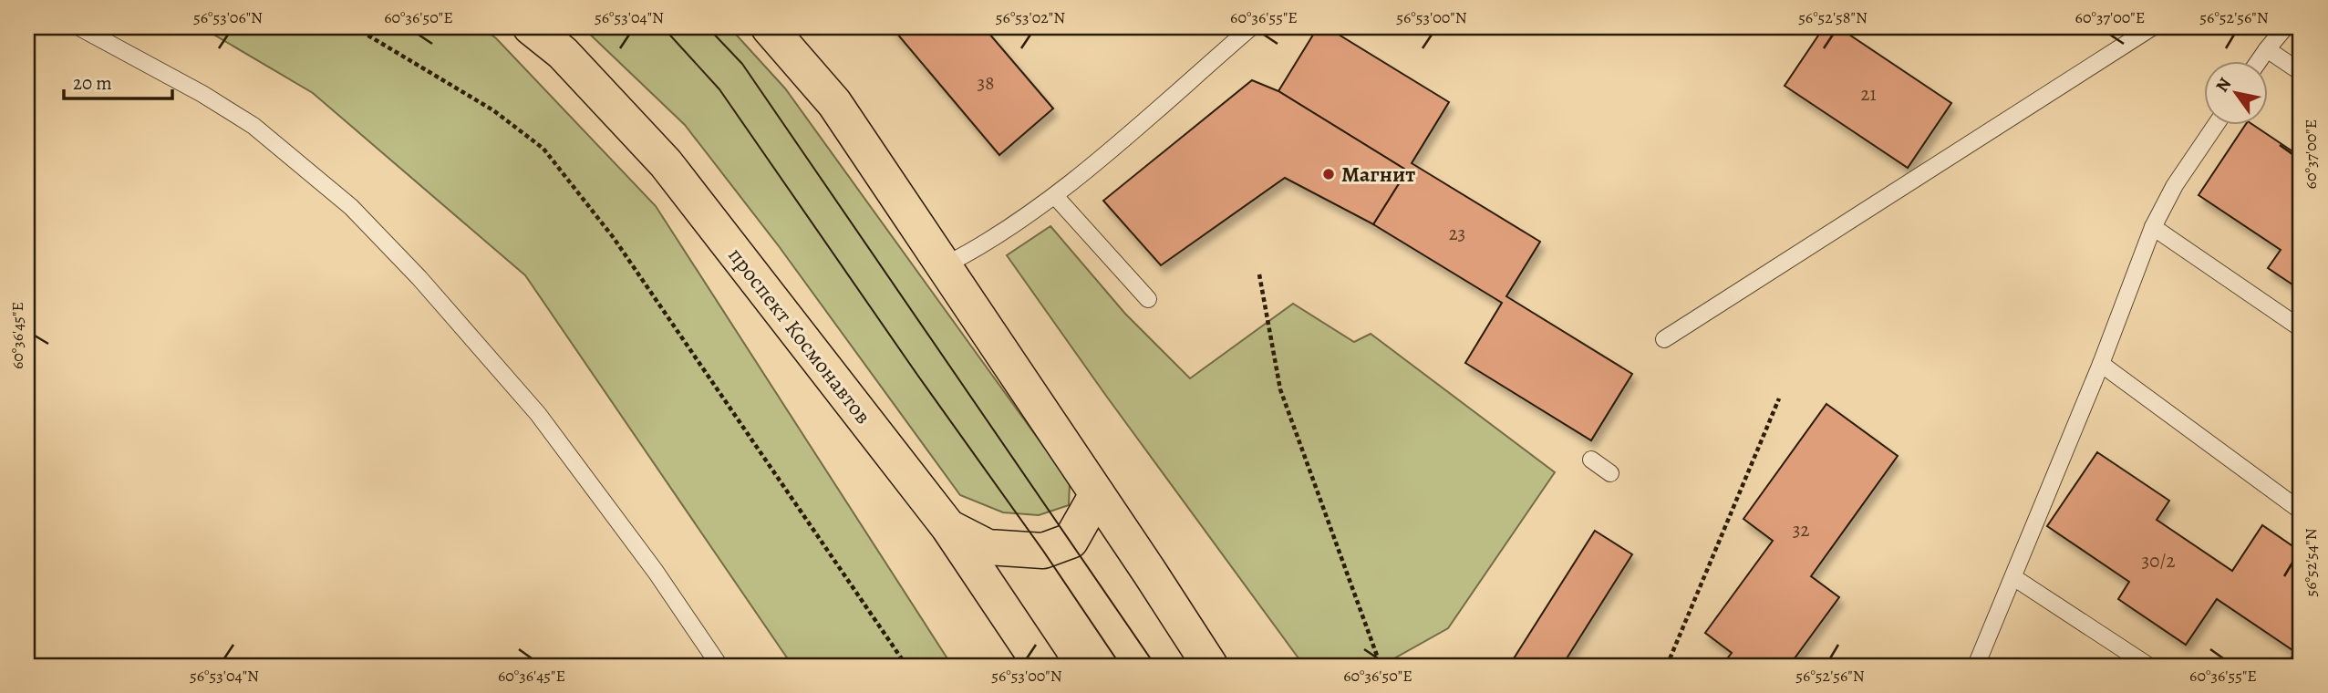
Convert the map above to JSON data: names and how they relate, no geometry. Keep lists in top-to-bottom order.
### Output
{
  "streets": {
    "main road": ["проспект Космонавтов"]
  },
  "places": ["Магнит"],
  "house_numbers": [
    "38",
    "21",
    "23",
    "32",
    "30/2"
  ],
  "scale_bar": "20 m",
  "north": "top left",
  "coordinates": [
    "56°53'06\"N",
    "60°36'50\"E",
    "56°53'04\"N",
    "56°53'02\"N",
    "60°36'55\"E",
    "56°53'00\"N",
    "56°52'58\"N",
    "60°37'00\"E",
    "56°52'56\"N",
    "60°36'45\"E",
    "56°52'54\"N"
  ]
}
